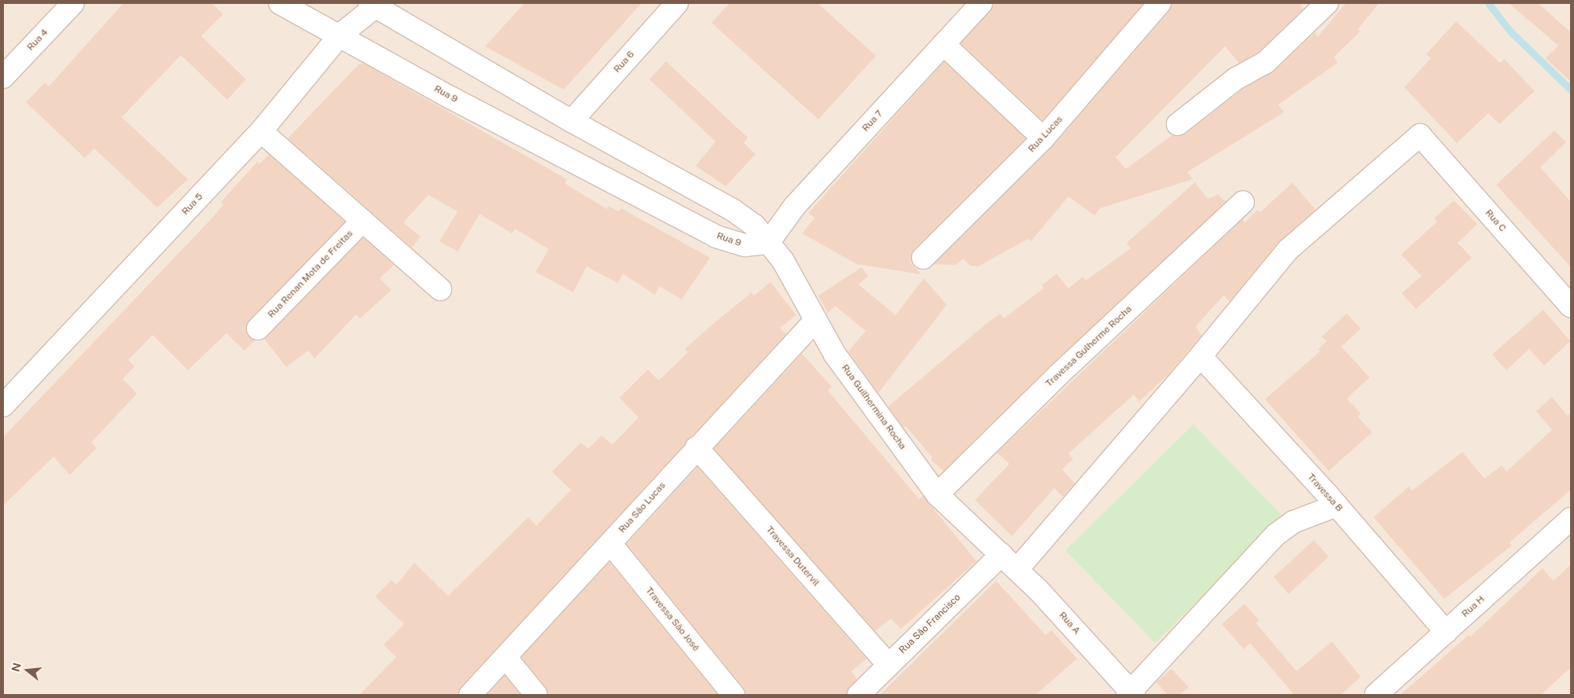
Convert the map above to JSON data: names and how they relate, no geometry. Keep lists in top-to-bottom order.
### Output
{
  "streets": {
    "street": [
      "Rua 4",
      "Rua 6",
      "Rua 9",
      "Rua 7",
      "Rua Lucas",
      "Rua 5",
      "Rua C",
      "Rua Renan Mota de Freitas",
      "Travessa Gulherme Rocha",
      "Rua Guilhermina Rocha",
      "Travessa B",
      "Rua São Lucas",
      "Travessa Dutervil",
      "Rua H",
      "Travessa São José",
      "Rua A",
      "Rua São Francisco"
    ]
  },
  "crossings": [
    ["Rua 9", "Rua 7"],
    ["Rua 9", "Rua 5"],
    ["Rua 9", "Rua Guilhermina Rocha"],
    ["Rua 7", "Rua Guilhermina Rocha"],
    ["Rua C", "Travessa B"],
    ["Travessa Gulherme Rocha", "Rua Guilhermina Rocha"],
    ["Rua Guilhermina Rocha", "Rua São Lucas"],
    ["Rua Guilhermina Rocha", "Rua A"],
    ["Rua Guilhermina Rocha", "Rua São Francisco"],
    ["Travessa B", "Rua H"],
    ["Rua São Lucas", "Travessa Dutervil"],
    ["Rua São Lucas", "Travessa São José"],
    ["Travessa Dutervil", "Rua São Francisco"],
    ["Rua A", "Rua São Francisco"]
  ],
  "north": "left"
}
